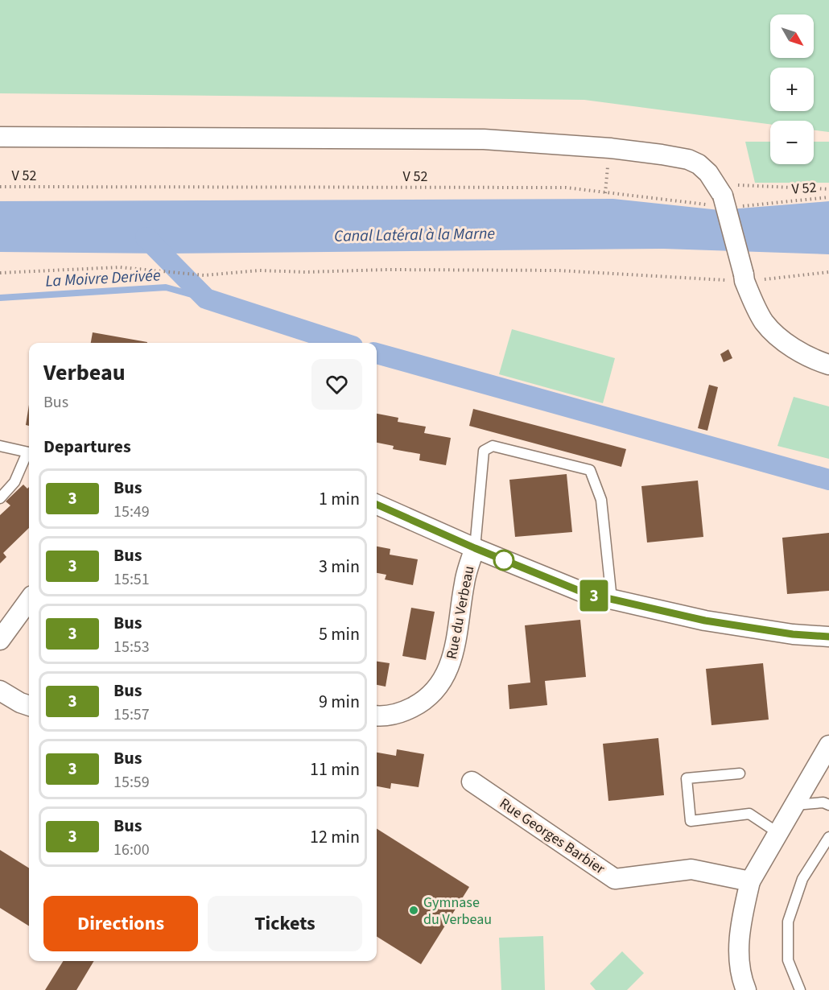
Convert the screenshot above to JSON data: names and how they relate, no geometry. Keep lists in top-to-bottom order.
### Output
{
  "streets": {
    "street": ["Rue du Verbeau", "Rue Georges Barbier"],
    "path": ["V 52"]
  },
  "water": ["Canal Latéral à la Marne", "La Moivre Derivée"],
  "places": ["Gymnase du Verbeau"],
  "lines": ["bus line 3"],
  "north": "bottom right",
  "page": {
    "on_map": "3",
    "map_buttons": ["+", "−"],
    "heading": [
      ["Verbeau", "Bus"],
      "Departures"
    ],
    "list": [
      {
        "mark": "3",
        "name": "Bus",
        "note": "15:49",
        "value": "1 min"
      },
      {
        "mark": "3",
        "name": "Bus",
        "note": "15:51",
        "value": "3 min"
      },
      {
        "mark": "3",
        "name": "Bus",
        "note": "15:53",
        "value": "5 min"
      },
      {
        "mark": "3",
        "name": "Bus",
        "note": "15:57",
        "value": "9 min"
      },
      {
        "mark": "3",
        "name": "Bus",
        "note": "15:59",
        "value": "11 min"
      },
      {
        "mark": "3",
        "name": "Bus",
        "note": "16:00",
        "value": "12 min"
      }
    ],
    "buttons": ["Directions", "Tickets"]
  }
}
